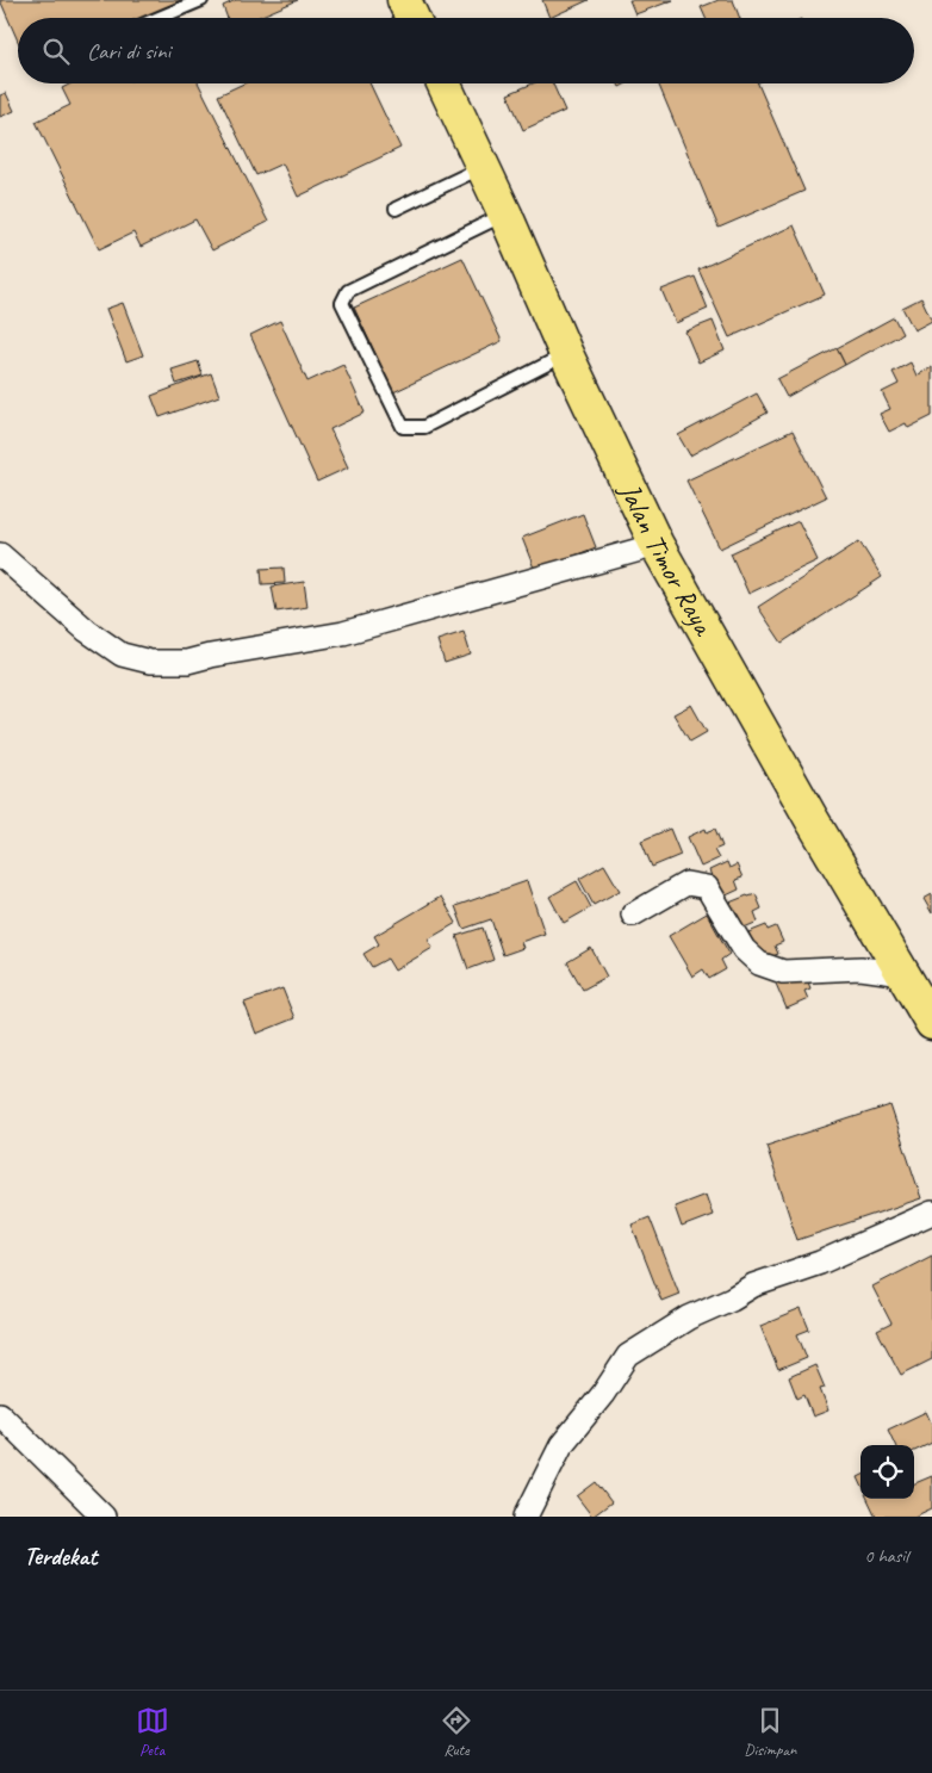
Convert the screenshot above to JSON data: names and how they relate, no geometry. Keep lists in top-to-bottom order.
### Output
{
  "streets": {
    "highway": ["Jalan Timor Raya"]
  },
  "page": {
    "search": "Cari di sini",
    "heading": ["Terdekat", "0 hasil"],
    "nav": ["Peta", "Rute", "Disimpan"]
  }
}
